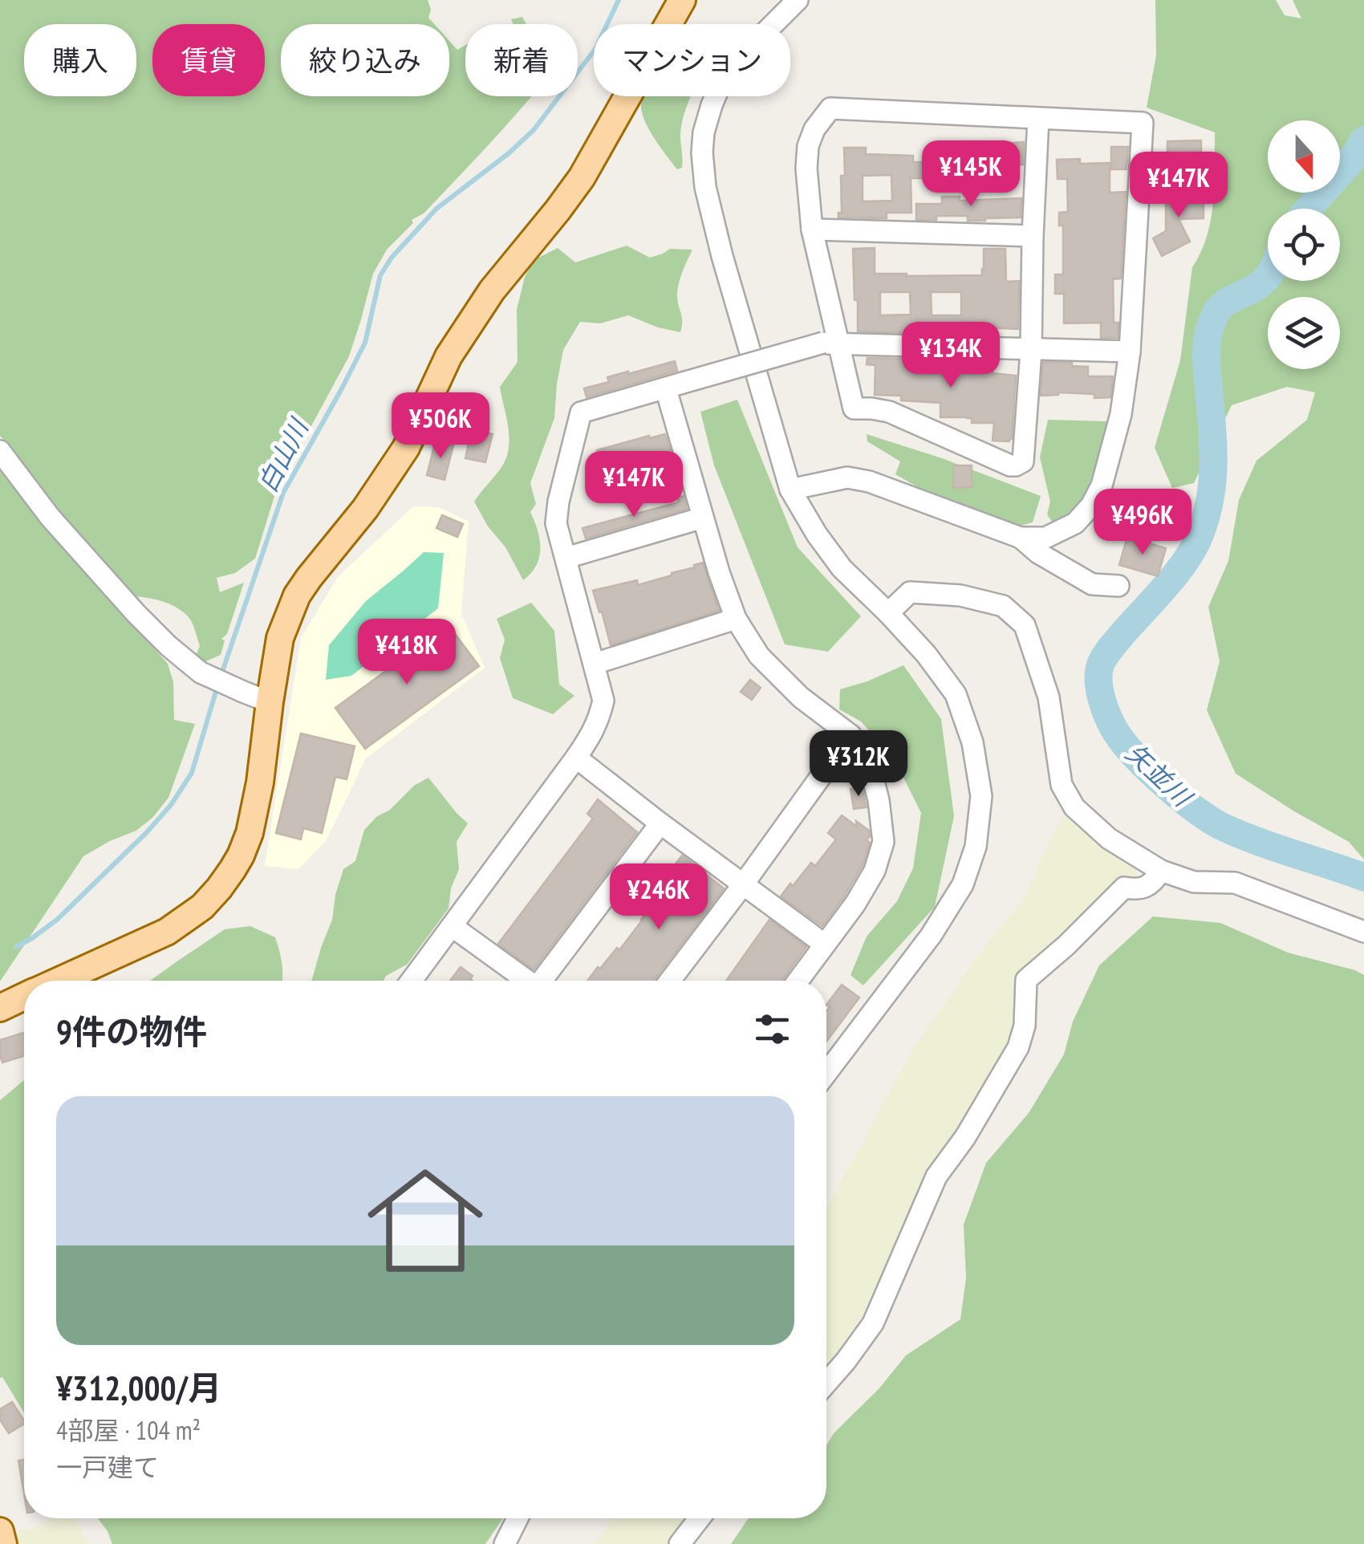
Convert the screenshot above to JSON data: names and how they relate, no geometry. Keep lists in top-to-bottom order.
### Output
{
  "water": ["白山川", "矢並川"],
  "north": "bottom",
  "page": {
    "chip": [
      "購入",
      "賃貸",
      "絞り込み",
      "新着",
      "マンション"
    ],
    "price": [
      "¥145K",
      "¥147K",
      "¥134K",
      "¥506K",
      "¥147K",
      "¥496K",
      "¥418K",
      "¥312K",
      "¥246K"
    ],
    "heading": "9件の物件",
    "list": [
      {
        "name": "¥312,000/月",
        "note": "4部屋 · 104 m² · 一戸建て"
      }
    ]
  }
}
